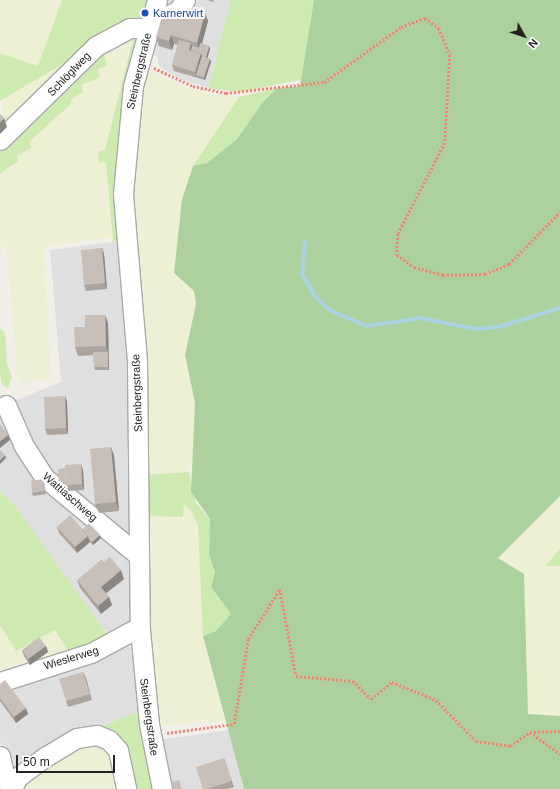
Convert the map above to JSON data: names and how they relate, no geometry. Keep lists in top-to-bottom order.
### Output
{
  "streets": {
    "street": [
      "Steinbergstraße",
      "Schlöglweg",
      "Wattiaschweg",
      "Wieslerweg"
    ]
  },
  "crossings": [
    ["Steinbergstraße", "Schlöglweg"],
    ["Steinbergstraße", "Wattiaschweg"],
    ["Steinbergstraße", "Wieslerweg"]
  ],
  "places": ["Karnerwirt"],
  "scale_bar": "50 m",
  "north": "bottom right"
}
